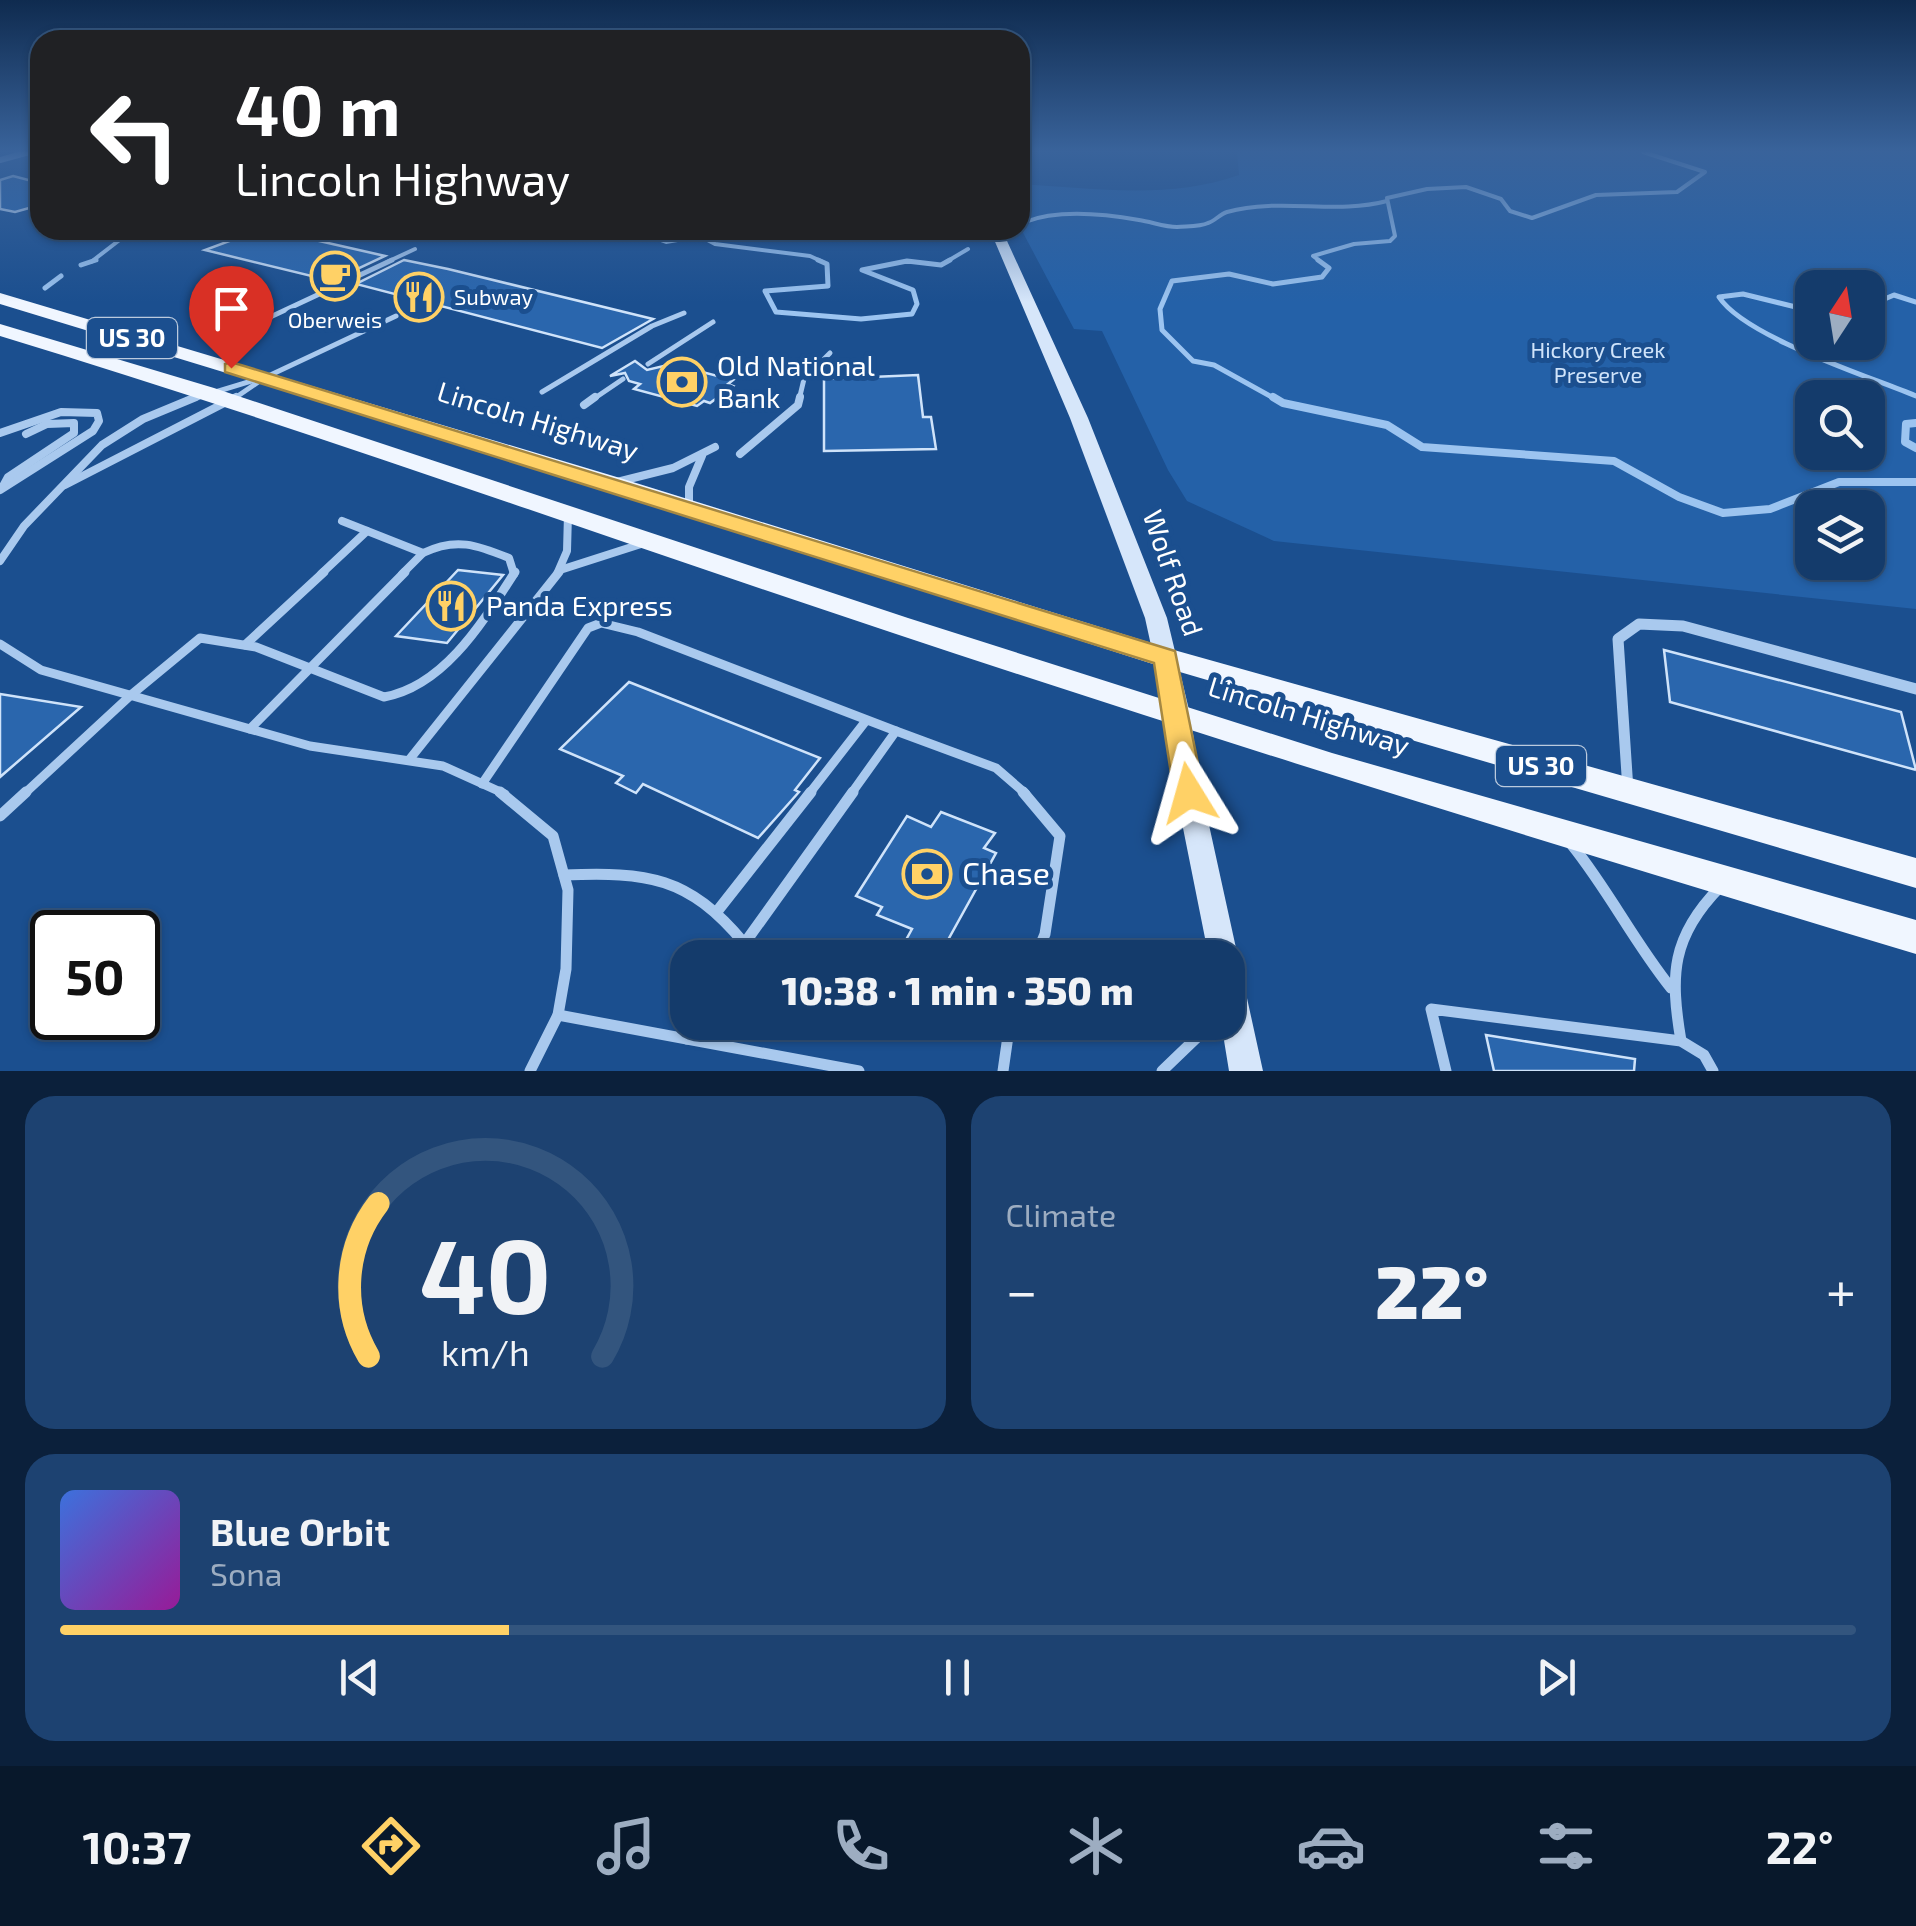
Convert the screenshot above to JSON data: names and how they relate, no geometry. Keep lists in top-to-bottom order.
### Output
{
  "streets": {
    "main road": ["US 30", "Lincoln Highway", "Wolf Road"]
  },
  "crossings": [
    ["Lincoln Highway", "Wolf Road"]
  ],
  "parks": ["Hickory Creek Preserve"],
  "places": {
    "cafe": ["Oberweis"],
    "restaurant": ["Subway", "Panda Express"],
    "bank": ["Old National Bank", "Chase"]
  },
  "north": "top",
  "page": {
    "turn": ["40 m", "Lincoln Highway"],
    "limit": "50",
    "trip": "10:38 · 1 min · 350 m",
    "tile": "Climate",
    "heat": ["−", "22°", "+"],
    "song": ["Blue Orbit", "Sona"],
    "tabs": ["10:37", "22°"],
    "gauge": ["40", "km/h"]
  }
}
